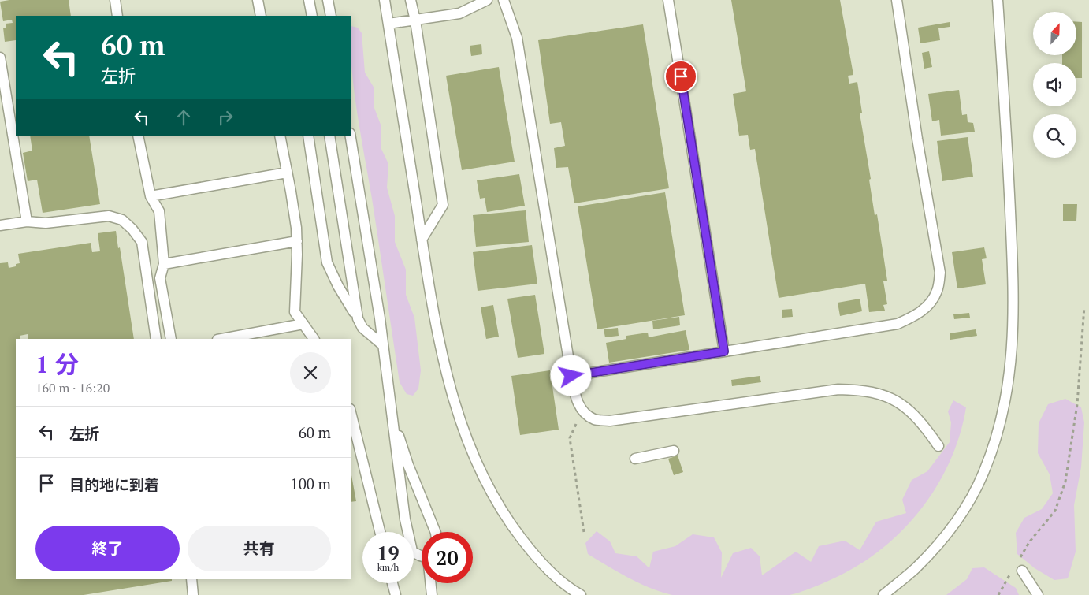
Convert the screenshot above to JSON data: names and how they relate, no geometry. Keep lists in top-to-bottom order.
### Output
{
  "north": "top right",
  "page": {
    "turn": ["60 m", "左折"],
    "heading": ["1 分", "160 m · 16:20"],
    "list": [
      {
        "name": "左折",
        "value": "60 m"
      },
      {
        "name": "目的地に到着",
        "value": "100 m"
      }
    ],
    "buttons": ["終了", "共有"],
    "speed": "19 km/h",
    "limit": "20"
  }
}
